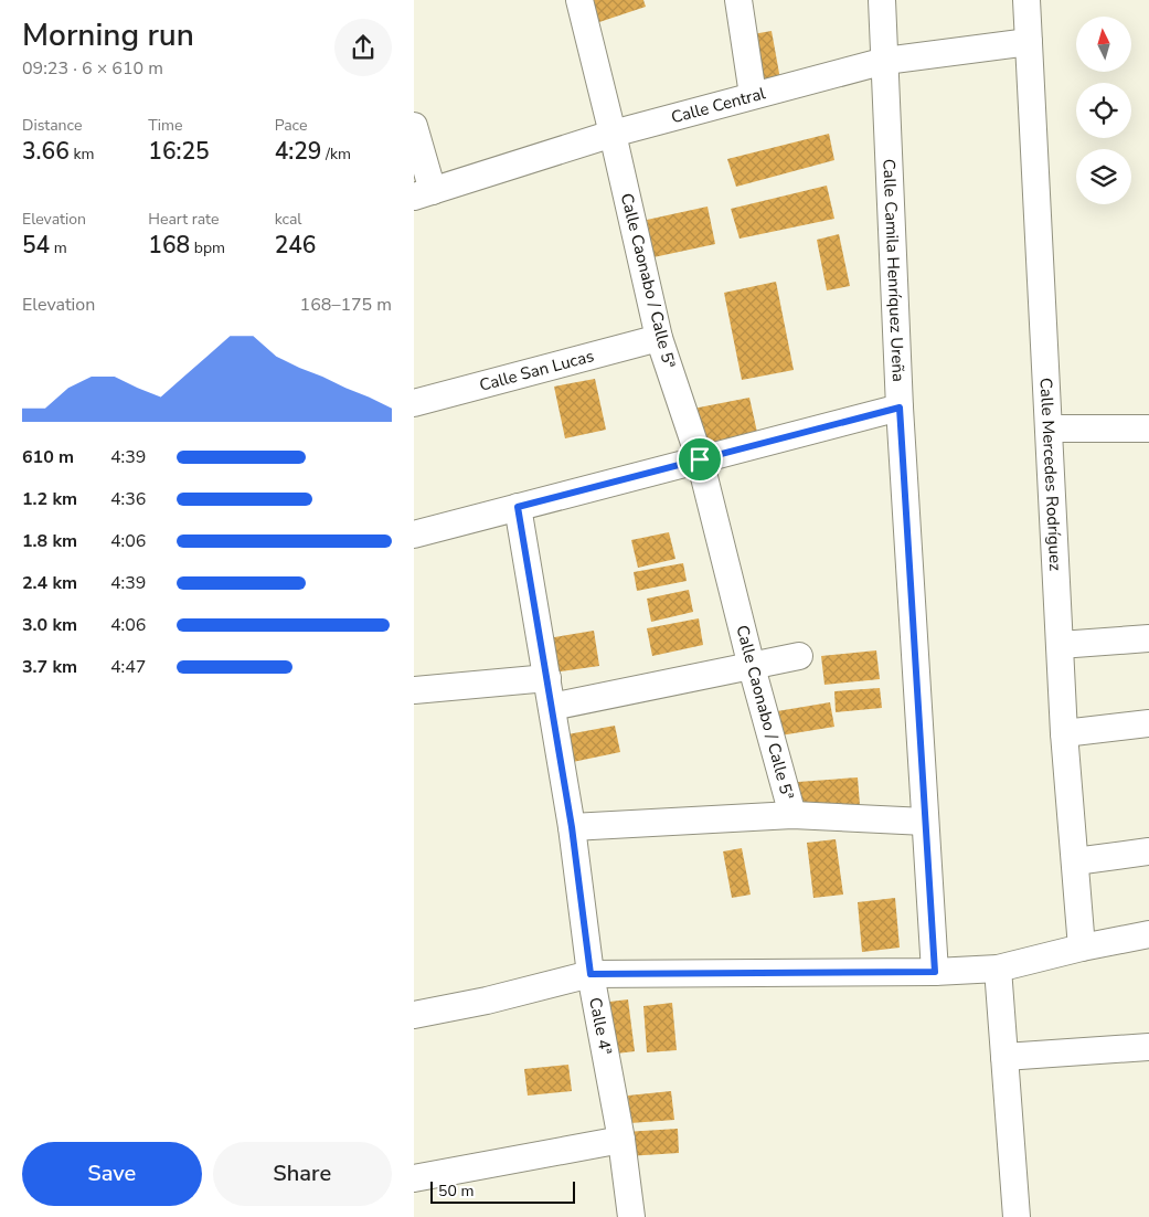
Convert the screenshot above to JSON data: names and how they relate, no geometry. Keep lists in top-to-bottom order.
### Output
{
  "streets": {
    "street": [
      "Calle Central",
      "Calle Camila Henríquez Ureña",
      "Calle Caonabo / Calle 5ª",
      "Calle San Lucas",
      "Calle Mercedes Rodríguez",
      "Calle 4ª"
    ]
  },
  "crossings": [
    ["Calle Central", "Calle Camila Henríquez Ureña"],
    ["Calle Central", "Calle Caonabo / Calle 5ª"],
    ["Calle Central", "Calle Mercedes Rodríguez"],
    ["Calle Caonabo / Calle 5ª", "Calle San Lucas"]
  ],
  "scale_bar": "50 m",
  "north": "top",
  "page": {
    "heading": ["Morning run", "09:23 · 6 × 610 m"],
    "stats": [
      ["Distance", "3.66 km"],
      ["Time", "16:25"],
      ["Pace", "4:29 /km"],
      ["Elevation", "54 m"],
      ["Heart rate", "168 bpm"],
      ["kcal", "246"]
    ],
    "chart": ["Elevation", "168–175 m"],
    "list": [
      {
        "name": "610 m",
        "note": "4:39"
      },
      {
        "name": "1.2 km",
        "note": "4:36"
      },
      {
        "name": "1.8 km",
        "note": "4:06"
      },
      {
        "name": "2.4 km",
        "note": "4:39"
      },
      {
        "name": "3.0 km",
        "note": "4:06"
      },
      {
        "name": "3.7 km",
        "note": "4:47"
      }
    ],
    "buttons": ["Save", "Share"],
    "scale": "50 m"
  }
}
